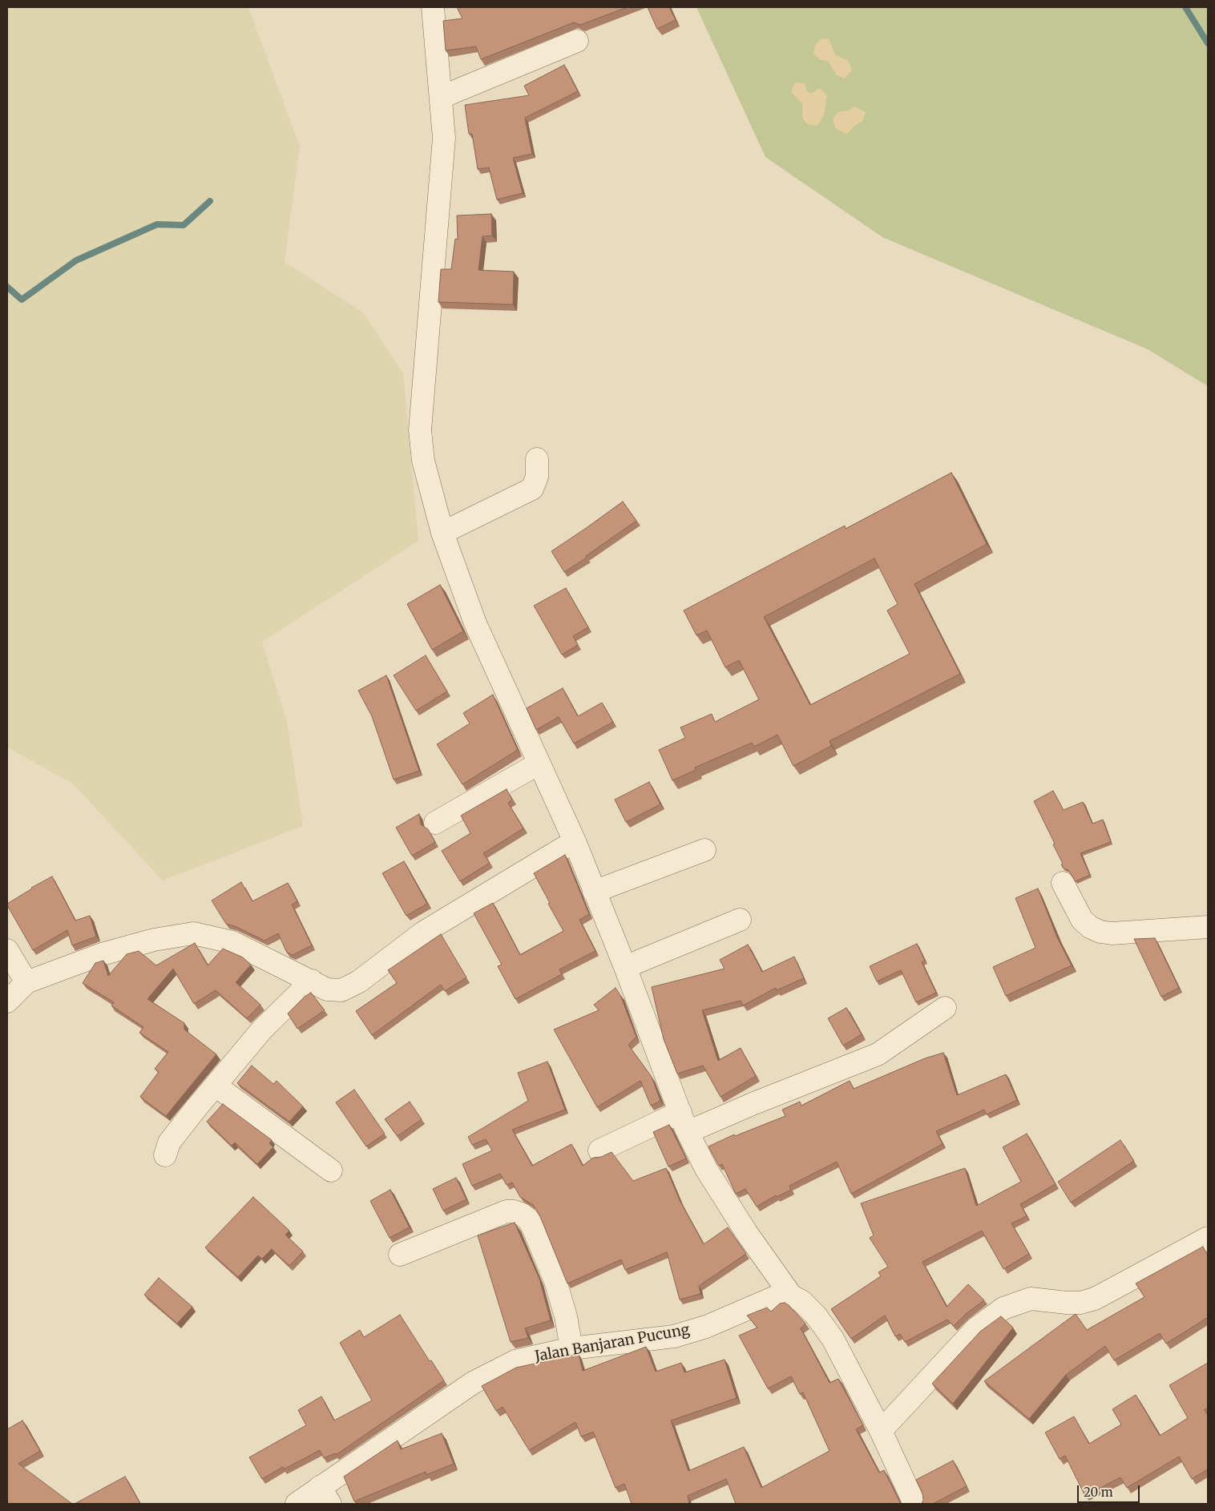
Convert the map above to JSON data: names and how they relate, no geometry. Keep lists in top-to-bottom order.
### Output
{
  "streets": {
    "street": ["Jalan Banjaran Pucung"]
  },
  "scale_bar": "20 m"
}
